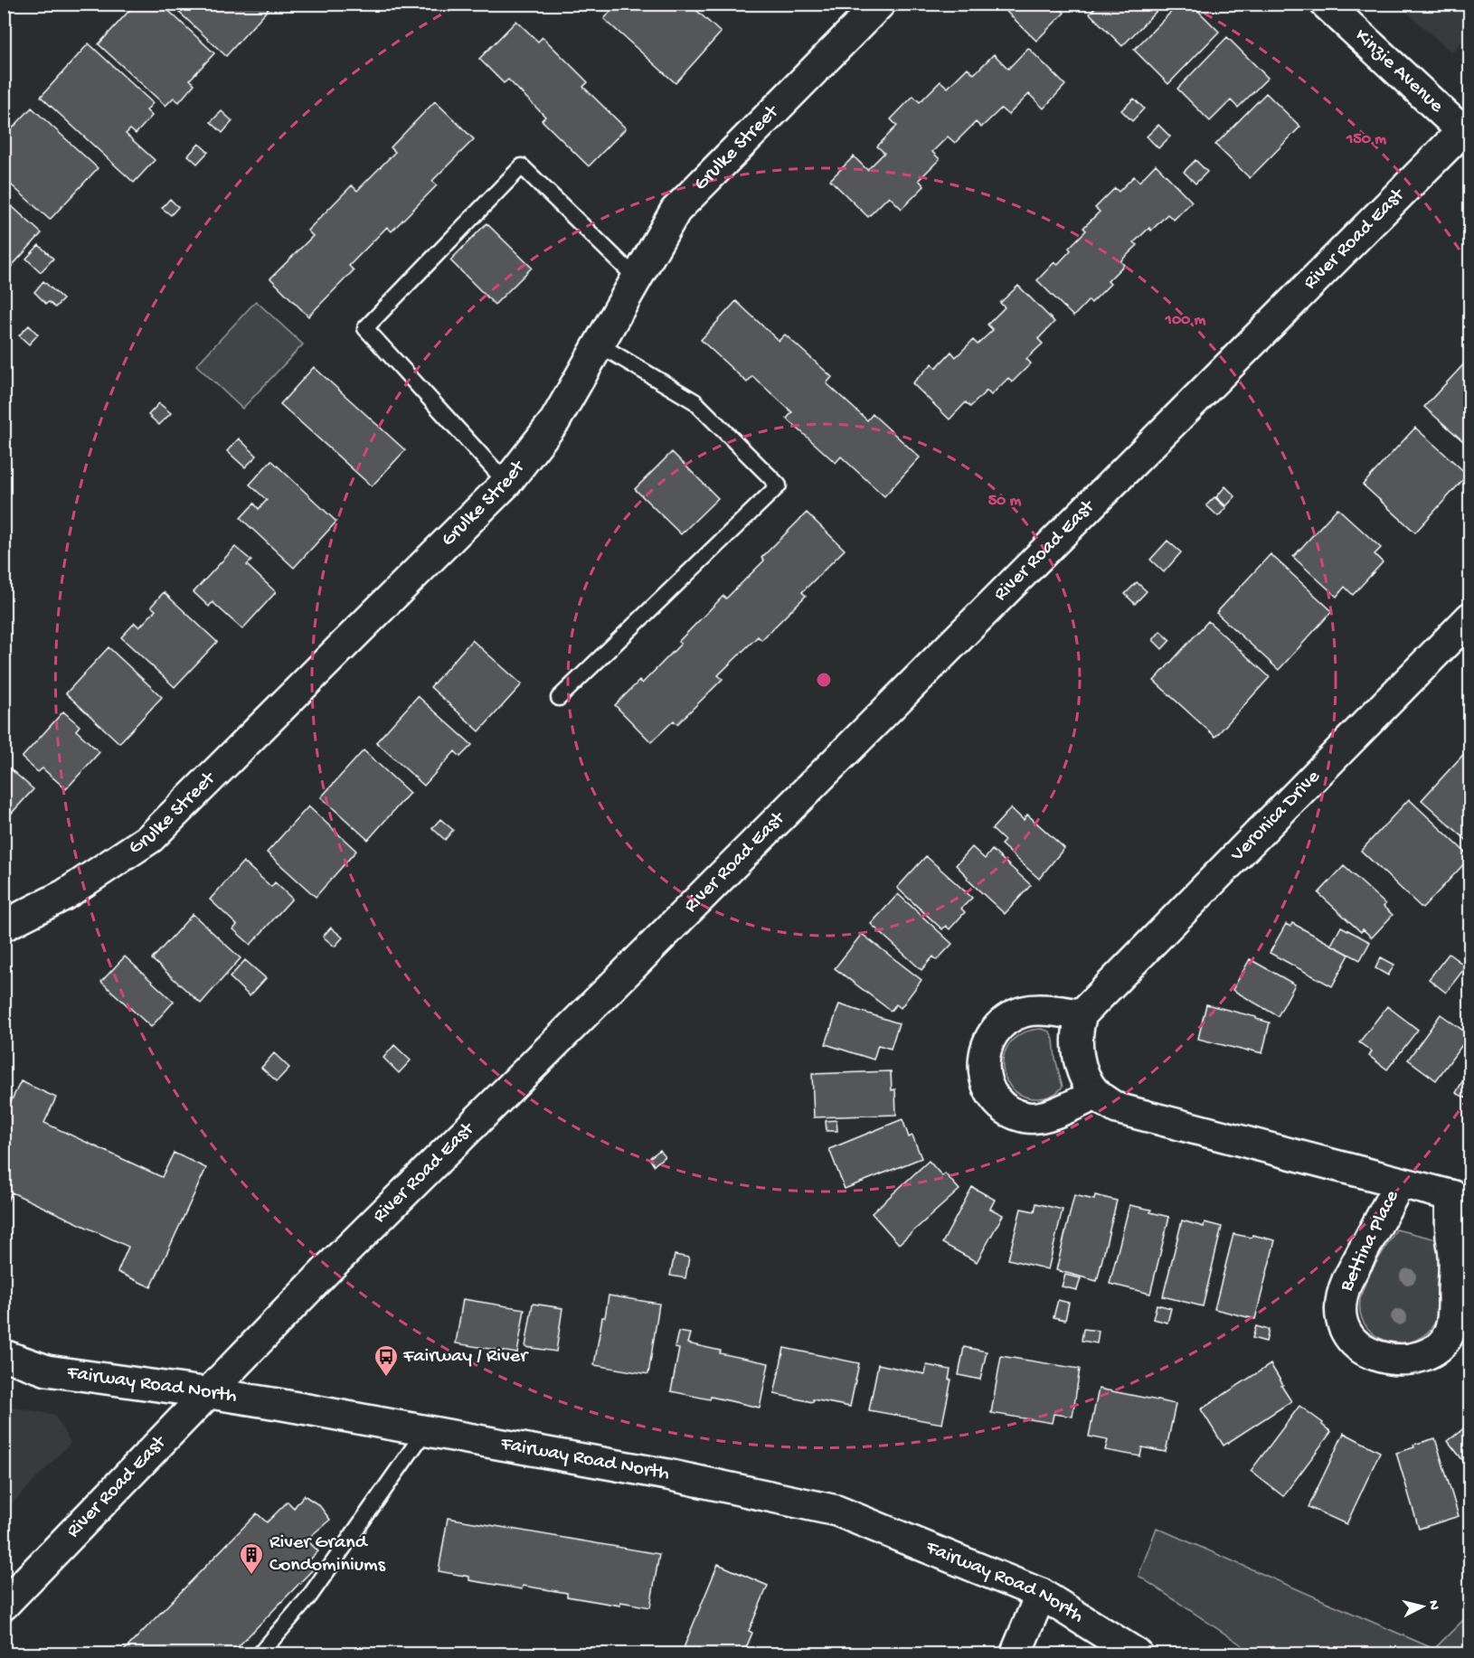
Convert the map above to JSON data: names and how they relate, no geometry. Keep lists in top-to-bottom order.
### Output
{
  "streets": {
    "street": [
      "Kinzie Avenue",
      "Grulke Street",
      "River Road East",
      "Veronica Drive",
      "Bettina Place",
      "Fairway Road North"
    ]
  },
  "crossings": [
    ["Kinzie Avenue", "River Road East"],
    ["River Road East", "Fairway Road North"]
  ],
  "places": {
    "bus stop": ["Fairway / River"],
    "building": ["River Grand Condominiums"]
  },
  "north": "right",
  "rings": ["150 m", "100 m", "50 m"]
}
